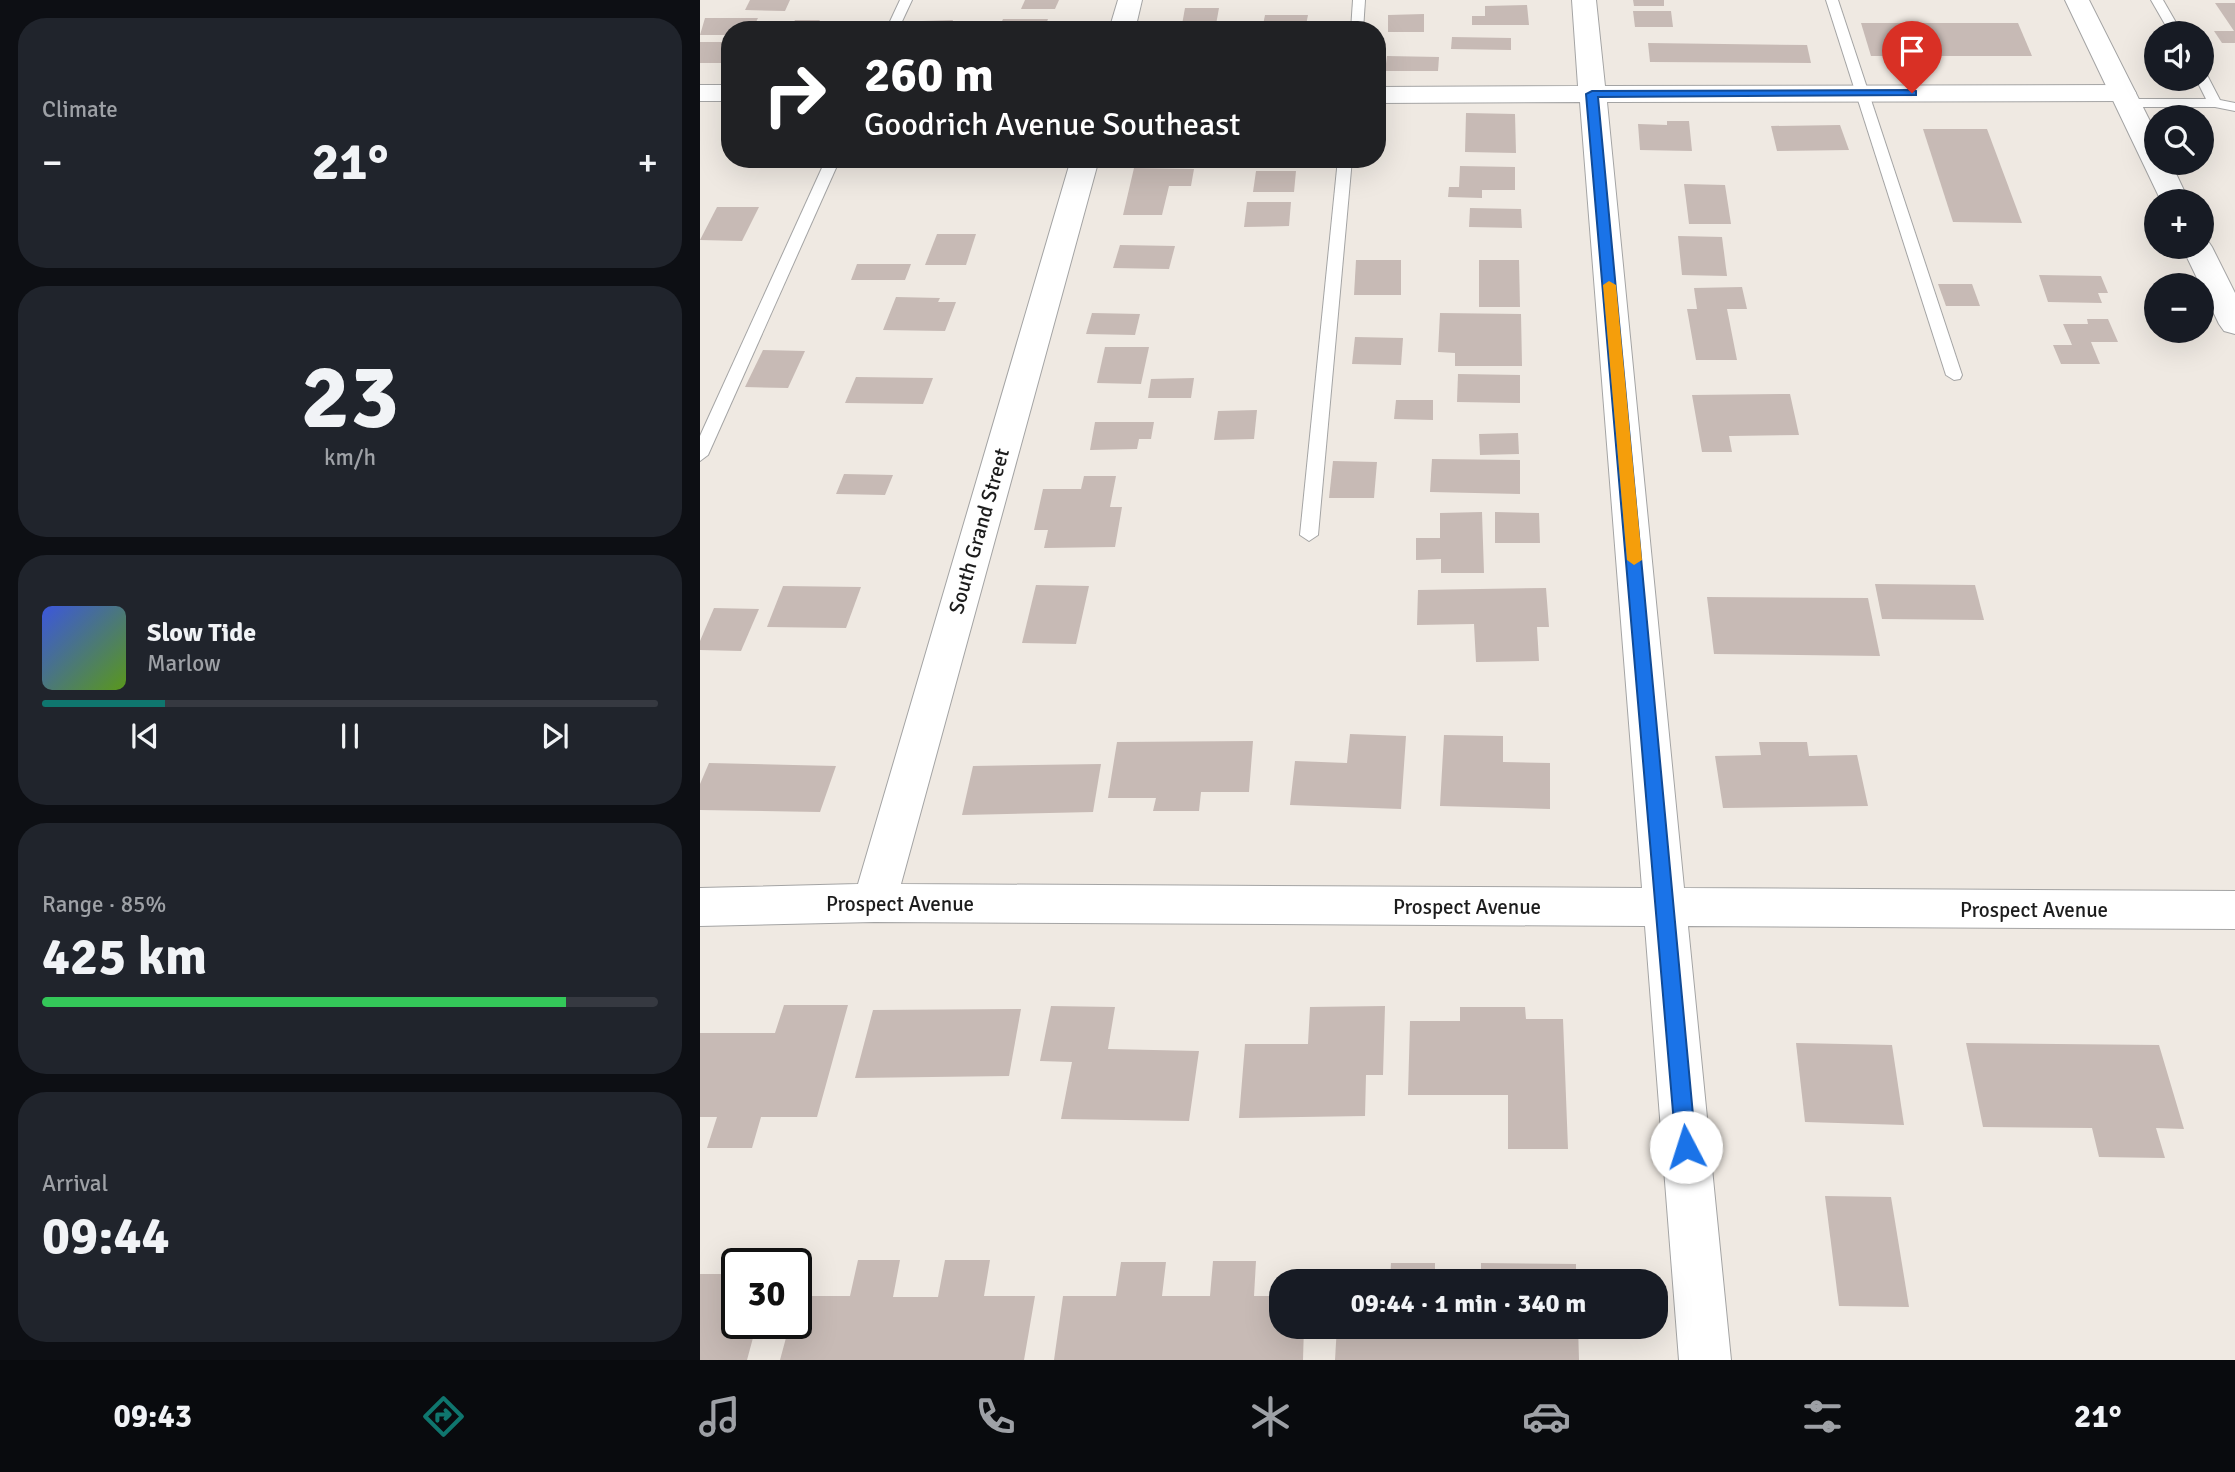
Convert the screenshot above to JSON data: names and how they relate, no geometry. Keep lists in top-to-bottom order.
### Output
{
  "streets": {
    "street": ["South Grand Street", "Prospect Avenue"]
  },
  "crossings": [
    ["South Grand Street", "Prospect Avenue"]
  ],
  "page": {
    "tile": [
      "Climate",
      ["23", "km/h"],
      ["Range · 85%", "425 km"],
      ["Arrival", "09:44"]
    ],
    "map_buttons": ["+", "−"],
    "turn": ["260 m", "Goodrich Avenue Southeast"],
    "heat": ["−", "21°", "+"],
    "song": ["Slow Tide", "Marlow"],
    "limit": "30",
    "trip": "09:44 · 1 min · 340 m",
    "tabs": ["09:43", "21°"]
  }
}
